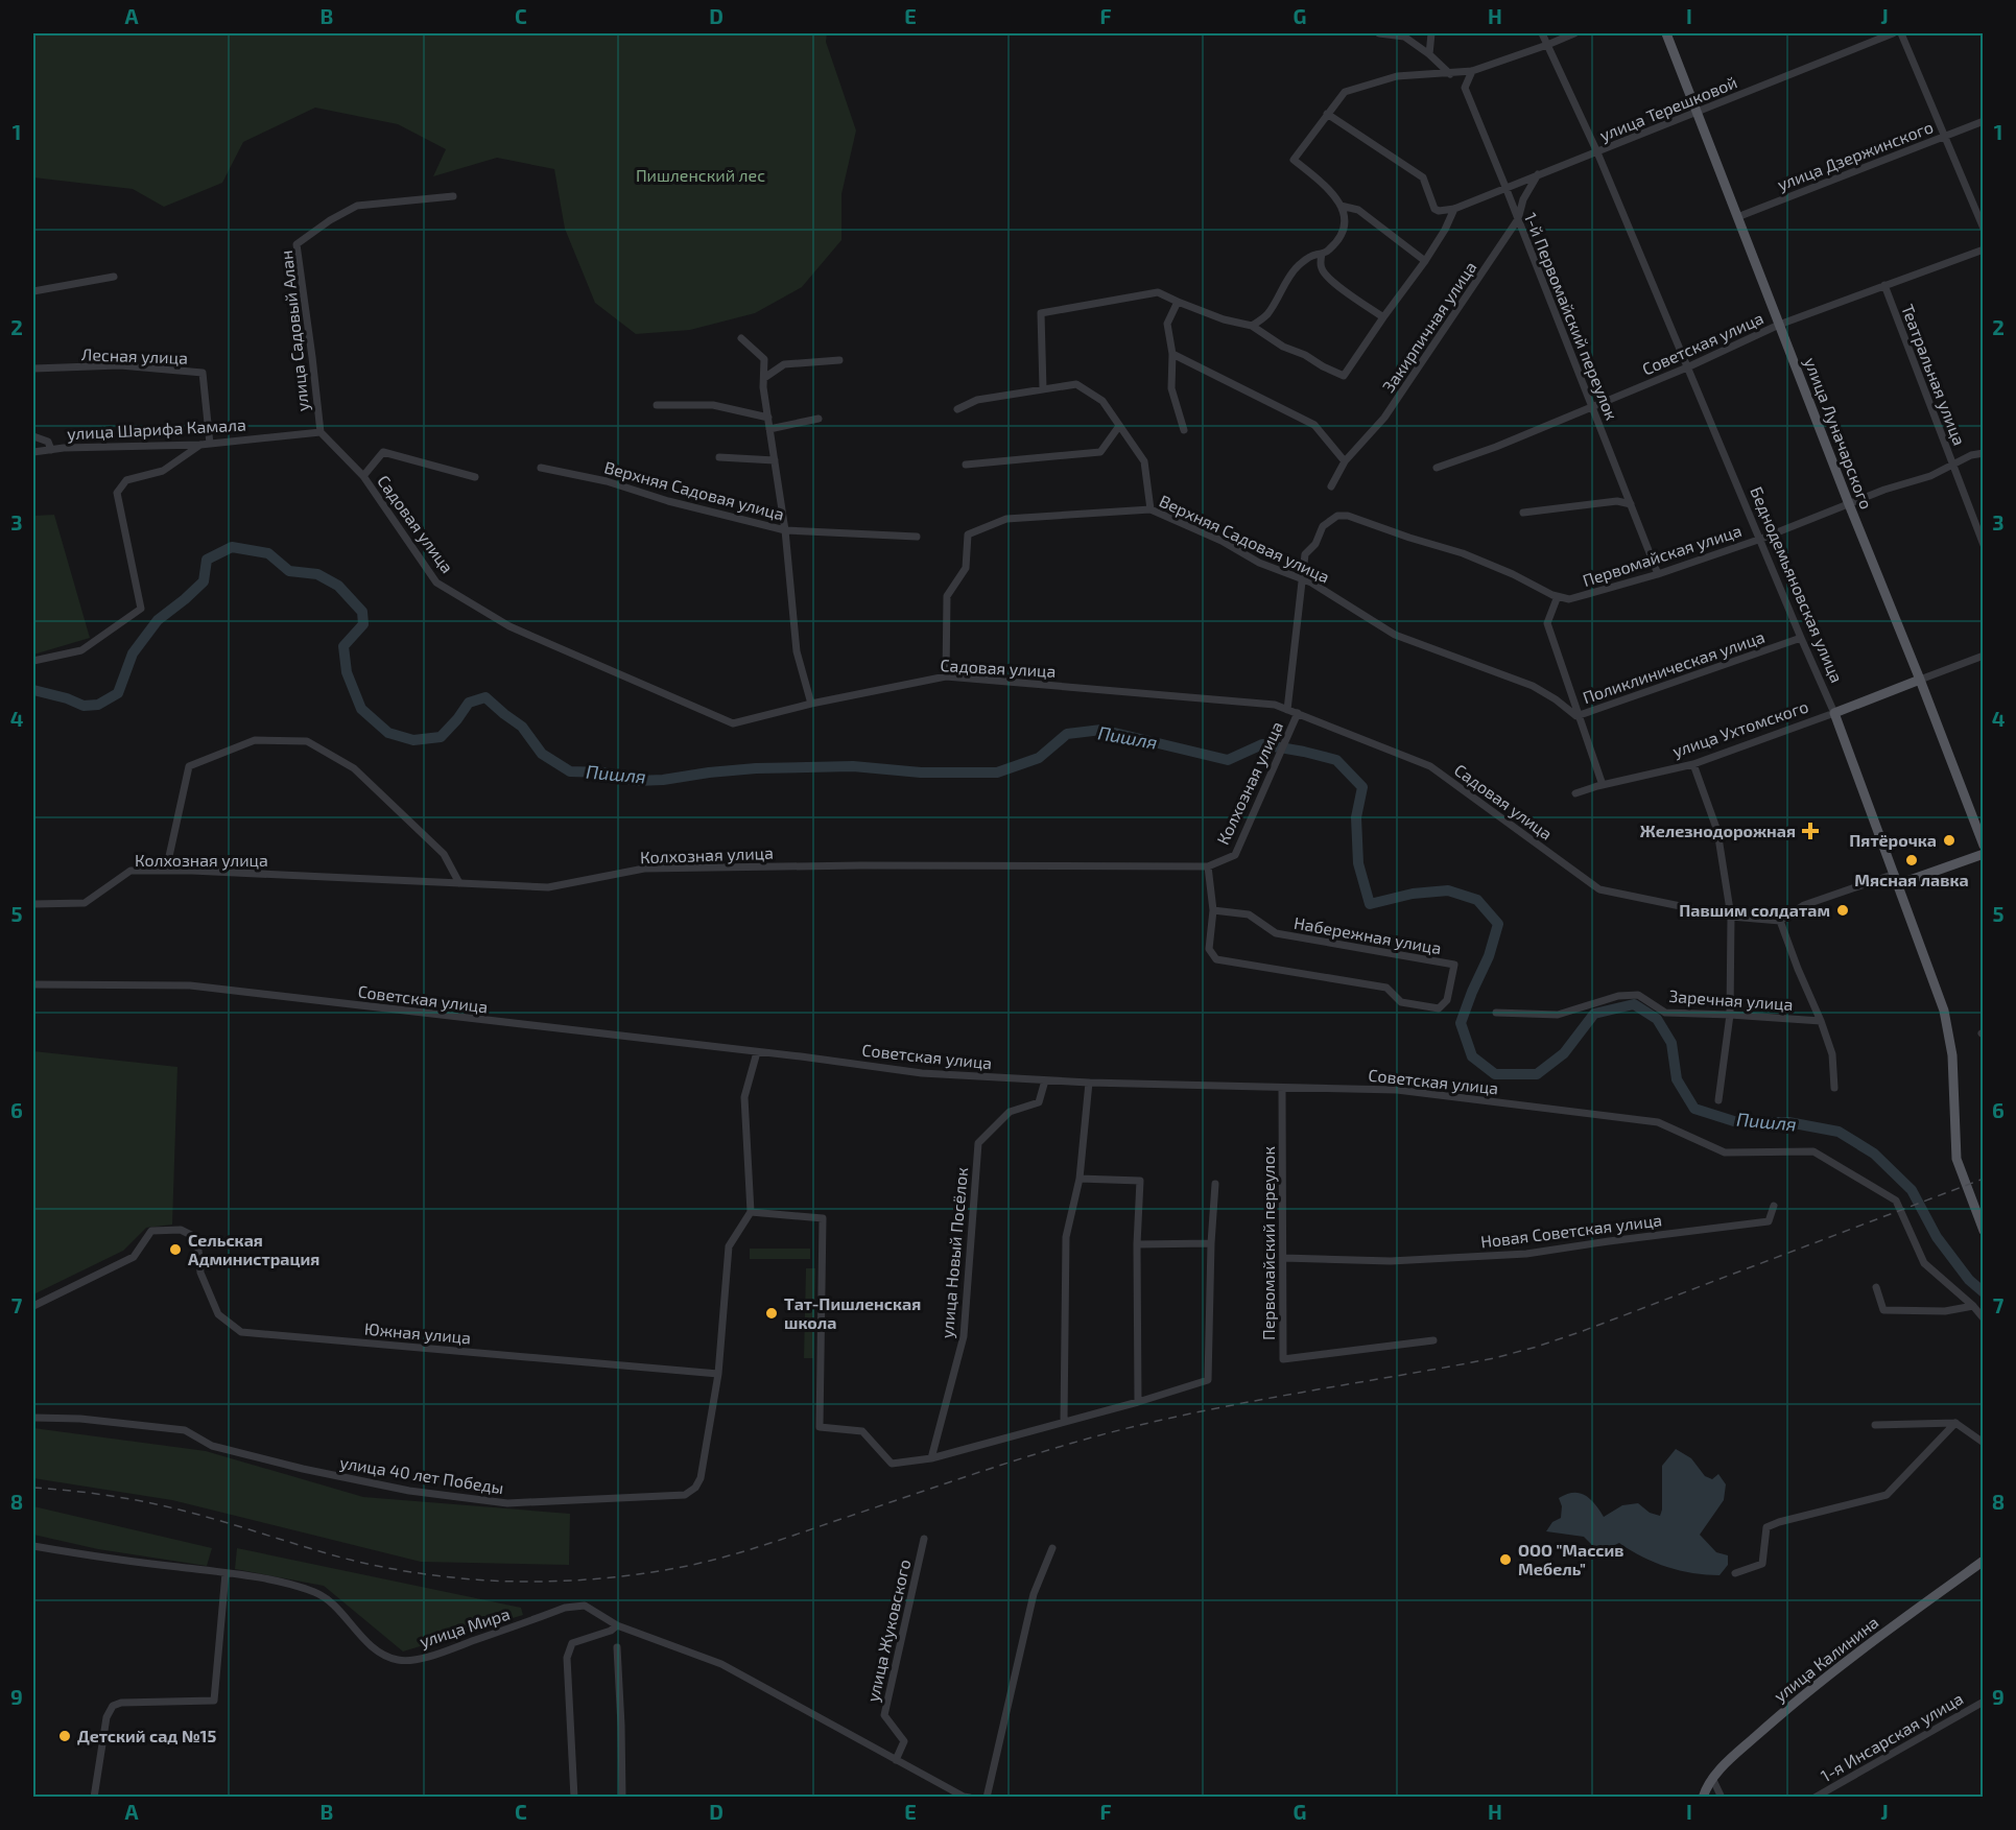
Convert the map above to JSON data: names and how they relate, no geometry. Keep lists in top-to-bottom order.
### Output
{
  "streets": {
    "main road": [
      "улица Луначарского",
      "Беднодемьяновская улица",
      "улица Ухтомского",
      "улица Калинина"
    ],
    "street": [
      "улица Терешковой",
      "улица Дзержинского",
      "1-й Первомайский переулок",
      "Закирпичная улица",
      "улица Садовый Алан",
      "Советская улица",
      "Лесная улица",
      "Театральная улица",
      "улица Шарифа Камала",
      "Верхняя Садовая улица",
      "Садовая улица",
      "Первомайская улица",
      "Поликлиническая улица",
      "Колхозная улица",
      "Набережная улица",
      "Заречная улица",
      "Новая Советская улица",
      "Первомайский переулок",
      "улица Новый Посёлок",
      "Южная улица",
      "улица 40 лет Победы",
      "улица Мира",
      "улица Жуковского",
      "1-я Инсарская улица"
    ]
  },
  "crossings": [
    ["улица Терешковой", "1-й Первомайский переулок"],
    ["улица Терешковой", "Закирпичная улица"],
    ["улица Терешковой", "улица Луначарского"],
    ["улица Терешковой", "Беднодемьяновская улица"],
    ["улица Дзержинского", "улица Луначарского"],
    ["1-й Первомайский переулок", "Закирпичная улица"],
    ["1-й Первомайский переулок", "Советская улица"],
    ["1-й Первомайский переулок", "Первомайская улица"],
    ["улица Садовый Алан", "улица Шарифа Камала"],
    ["улица Садовый Алан", "Садовая улица"],
    ["Советская улица", "Театральная улица"],
    ["Советская улица", "улица Луначарского"],
    ["Советская улица", "Беднодемьяновская улица"],
    ["Советская улица", "Первомайский переулок"],
    ["Советская улица", "улица Новый Посёлок"],
    ["Лесная улица", "улица Шарифа Камала"],
    ["Театральная улица", "Первомайская улица"],
    ["улица Шарифа Камала", "Садовая улица"],
    ["улица Луначарского", "Первомайская улица"],
    ["улица Луначарского", "улица Ухтомского"],
    ["Верхняя Садовая улица", "Садовая улица"],
    ["Верхняя Садовая улица", "Поликлиническая улица"],
    ["Садовая улица", "Колхозная улица"],
    ["Первомайская улица", "Беднодемьяновская улица"],
    ["Беднодемьяновская улица", "Поликлиническая улица"],
    ["Беднодемьяновская улица", "улица Ухтомского"],
    ["Новая Советская улица", "Первомайский переулок"],
    ["Южная улица", "улица 40 лет Победы"],
    ["улица Мира", "улица Жуковского"]
  ],
  "water": ["Пишля"],
  "parks": ["Пишленский лес"],
  "places": {
    "health": ["Железнодорожная"],
    "other": [
      "Пятёрочка",
      "Мясная лавка",
      "Павшим солдатам",
      "Сельская Администрация",
      "Тат-Пишленская школа",
      "ООО \"Массив Мебель\"",
      "Детский сад №15"
    ]
  },
  "grid": {
    "columns": [
      "A",
      "B",
      "C",
      "D",
      "E",
      "F",
      "G",
      "H",
      "I",
      "J"
    ],
    "rows": [
      "1",
      "2",
      "3",
      "4",
      "5",
      "6",
      "7",
      "8",
      "9"
    ]
  }
}
